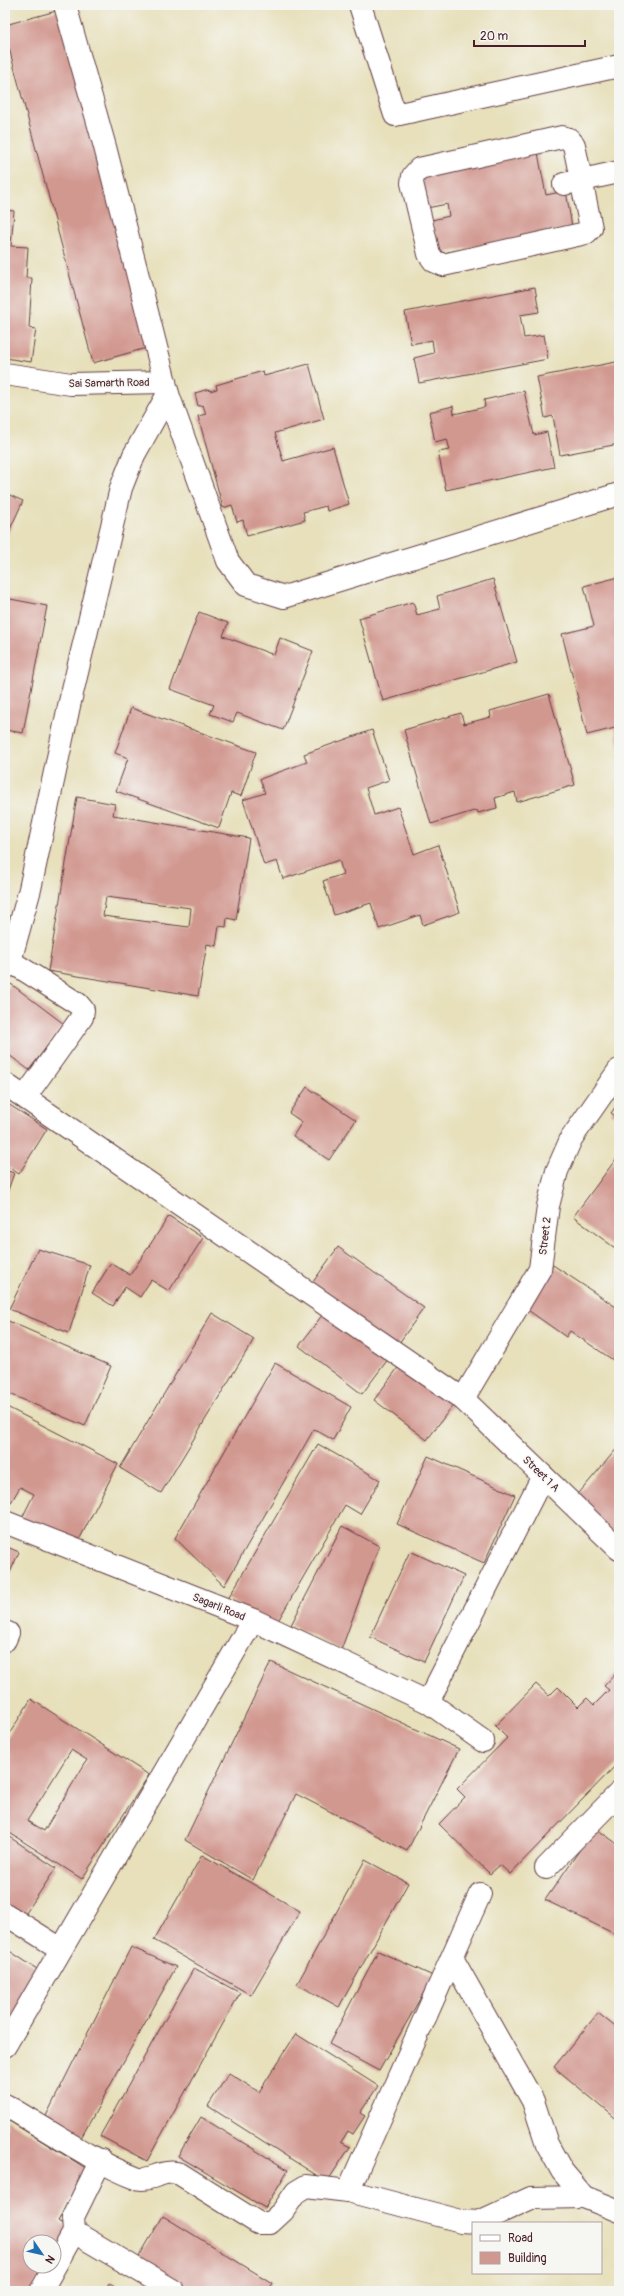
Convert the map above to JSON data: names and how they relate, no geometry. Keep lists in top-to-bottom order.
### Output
{
  "streets": {
    "street": [
      "Sai Samarth Road",
      "Street 2",
      "Street 1 A",
      "Sagarli Road"
    ]
  },
  "crossings": [
    ["Street 2", "Street 1 A"]
  ],
  "legend": ["Road", "Building"],
  "scale_bar": "20 m",
  "north": "bottom right"
}
